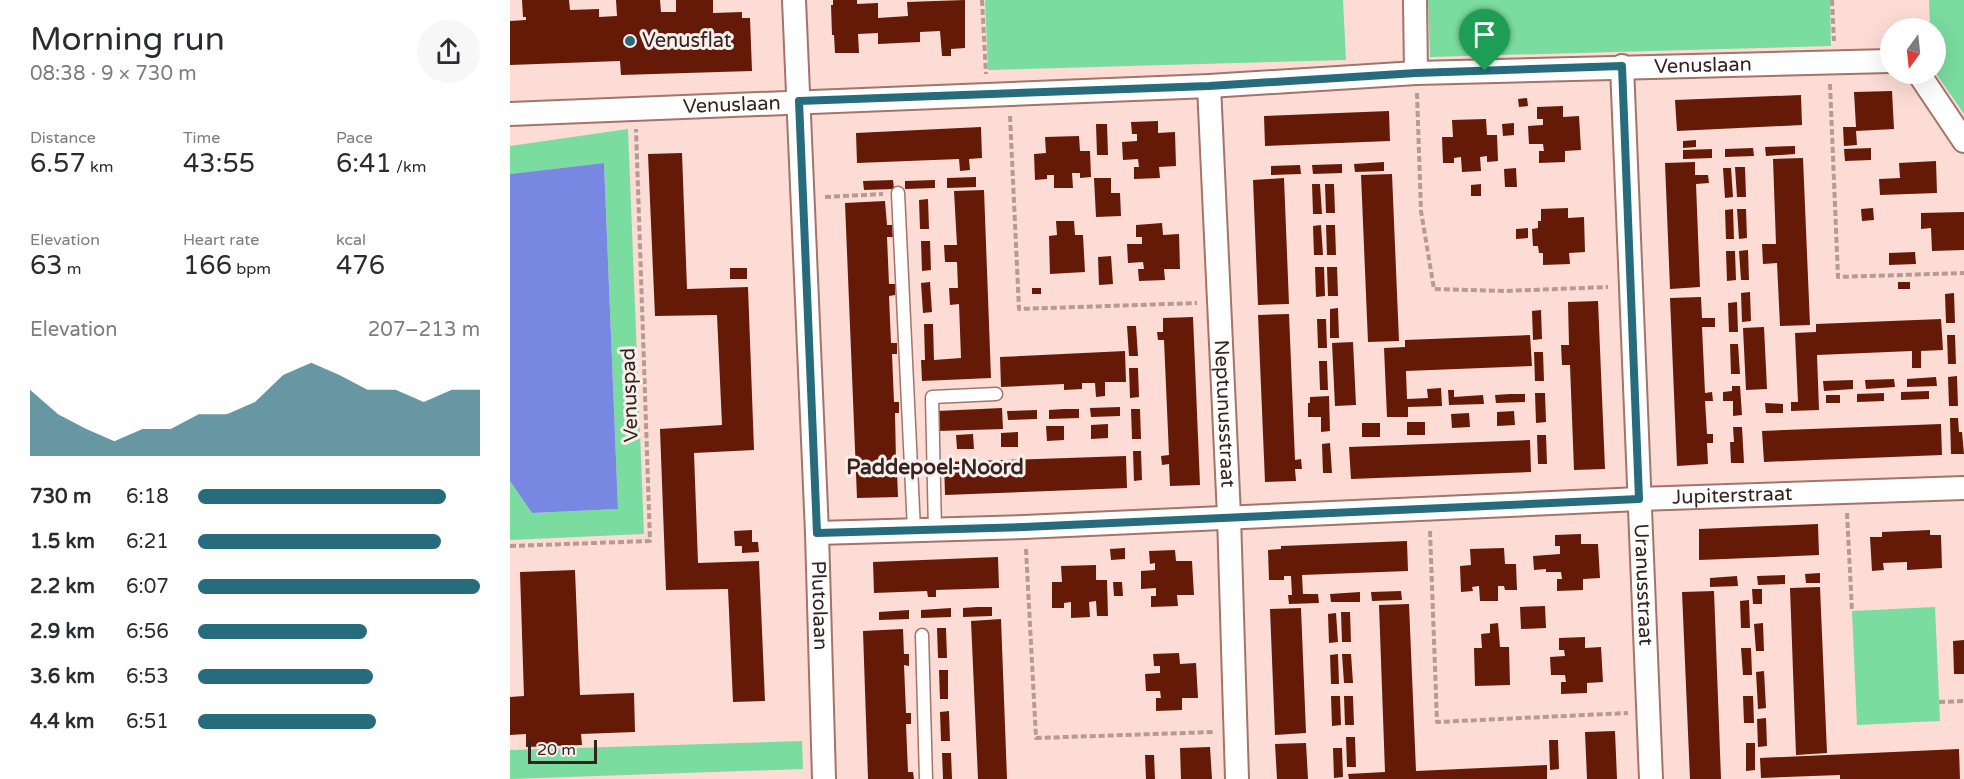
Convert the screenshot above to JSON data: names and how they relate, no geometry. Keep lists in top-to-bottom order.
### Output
{
  "streets": {
    "street": [
      "Venuslaan",
      "Neptunusstraat",
      "Jupiterstraat",
      "Uranusstraat",
      "Plutolaan"
    ],
    "path": ["Venuspad"]
  },
  "crossings": [
    ["Venuslaan", "Venuspad"],
    ["Venuslaan", "Neptunusstraat"],
    ["Venuslaan", "Uranusstraat"],
    ["Venuslaan", "Plutolaan"],
    ["Neptunusstraat", "Jupiterstraat"],
    ["Jupiterstraat", "Uranusstraat"],
    ["Jupiterstraat", "Plutolaan"]
  ],
  "districts": ["Paddepoel-Noord"],
  "places": ["Venusflat"],
  "scale_bar": "20 m",
  "north": "bottom",
  "page": {
    "heading": ["Morning run", "08:38 · 9 × 730 m"],
    "stats": [
      ["Distance", "6.57 km"],
      ["Time", "43:55"],
      ["Pace", "6:41 /km"],
      ["Elevation", "63 m"],
      ["Heart rate", "166 bpm"],
      ["kcal", "476"]
    ],
    "chart": ["Elevation", "207–213 m"],
    "list": [
      {
        "name": "730 m",
        "note": "6:18"
      },
      {
        "name": "1.5 km",
        "note": "6:21"
      },
      {
        "name": "2.2 km",
        "note": "6:07"
      },
      {
        "name": "2.9 km",
        "note": "6:56"
      },
      {
        "name": "3.6 km",
        "note": "6:53"
      },
      {
        "name": "4.4 km",
        "note": "6:51"
      }
    ],
    "scale": "20 m"
  }
}
